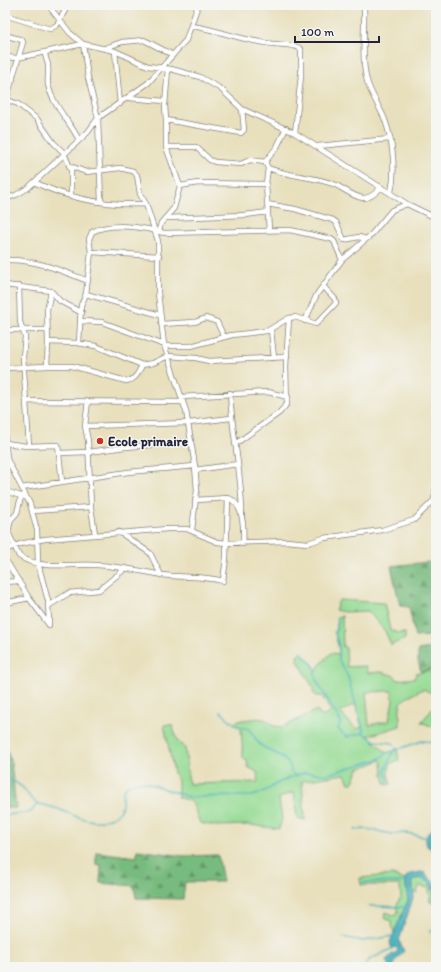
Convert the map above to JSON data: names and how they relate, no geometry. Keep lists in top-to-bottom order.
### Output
{
  "places": ["Ecole primaire"],
  "scale_bar": "100 m"
}
